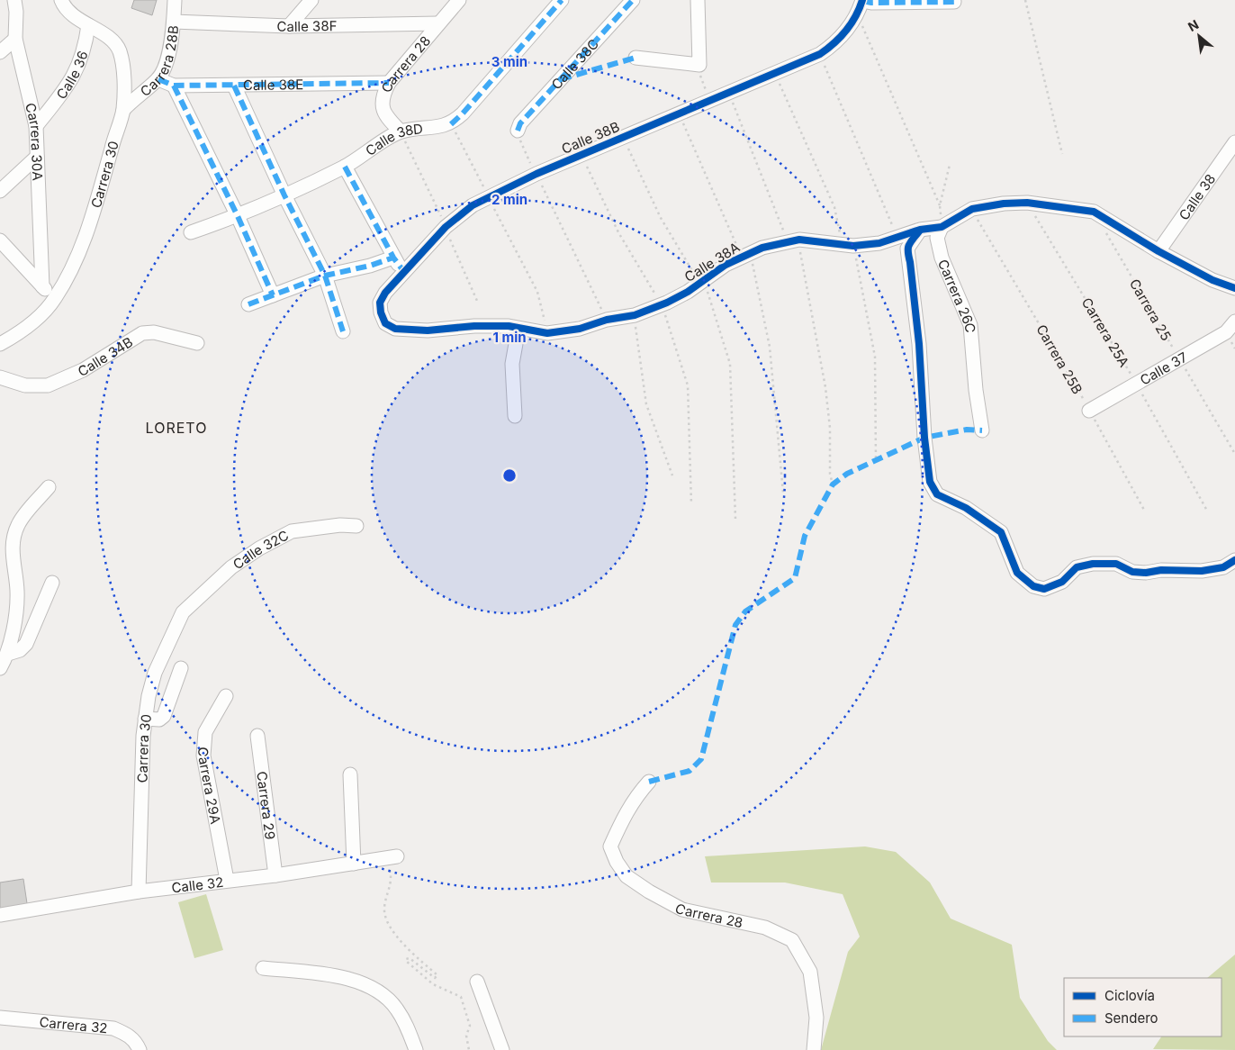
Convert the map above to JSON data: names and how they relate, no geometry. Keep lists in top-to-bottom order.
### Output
{
  "streets": {
    "street": [
      "Calle 38F",
      "Carrera 28B",
      "Carrera 28",
      "Calle 38C",
      "Calle 36",
      "Calle 38E",
      "Calle 38B",
      "Calle 38D",
      "Carrera 30A",
      "Carrera 30",
      "Calle 38",
      "Calle 38A",
      "Carrera 26C",
      "Calle 34B",
      "Calle 37",
      "Calle 32C",
      "Carrera 29A",
      "Carrera 29",
      "Calle 32",
      "Carrera 32"
    ],
    "path": ["Carrera 25", "Carrera 25A", "Carrera 25B"]
  },
  "crossings": [
    ["Calle 38F", "Carrera 28B"],
    ["Calle 38F", "Carrera 28"],
    ["Carrera 28B", "Calle 38E"],
    ["Carrera 28B", "Carrera 30"],
    ["Carrera 28", "Calle 38E"],
    ["Carrera 28", "Calle 38D"],
    ["Calle 36", "Carrera 30A"],
    ["Calle 36", "Carrera 30"],
    ["Calle 38E", "Carrera 30"],
    ["Calle 38B", "Calle 38A"],
    ["Carrera 30", "Calle 32C"],
    ["Carrera 30", "Calle 32"],
    ["Calle 38", "Calle 38A"],
    ["Calle 38A", "Carrera 26C"],
    ["Calle 38A", "Carrera 25"],
    ["Calle 38A", "Carrera 25A"],
    ["Calle 38A", "Carrera 25B"],
    ["Carrera 25", "Calle 37"],
    ["Carrera 25A", "Calle 37"],
    ["Carrera 25B", "Calle 37"],
    ["Carrera 29A", "Calle 32"],
    ["Carrera 29", "Calle 32"]
  ],
  "districts": ["LORETO"],
  "legend": ["Ciclovía", "Sendero"],
  "north": "top left",
  "rings": ["3 min", "2 min", "1 min"]
}
